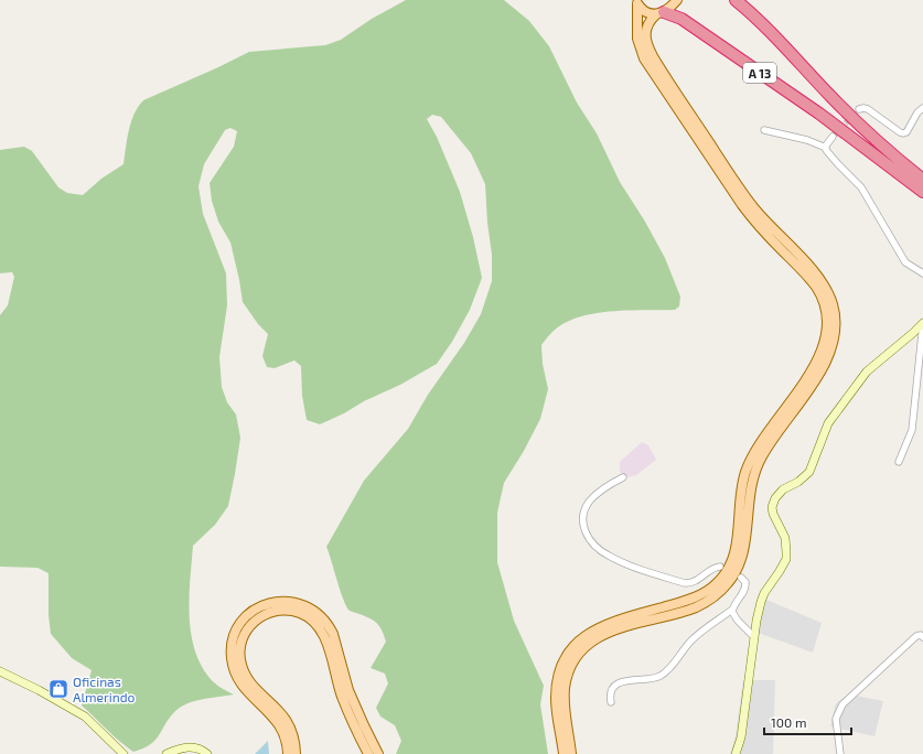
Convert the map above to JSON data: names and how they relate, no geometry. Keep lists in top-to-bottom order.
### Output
{
  "streets": {
    "highway": ["A 13"]
  },
  "places": {
    "shop": ["Oficinas Almerindo"]
  },
  "scale_bar": "100 m"
}
